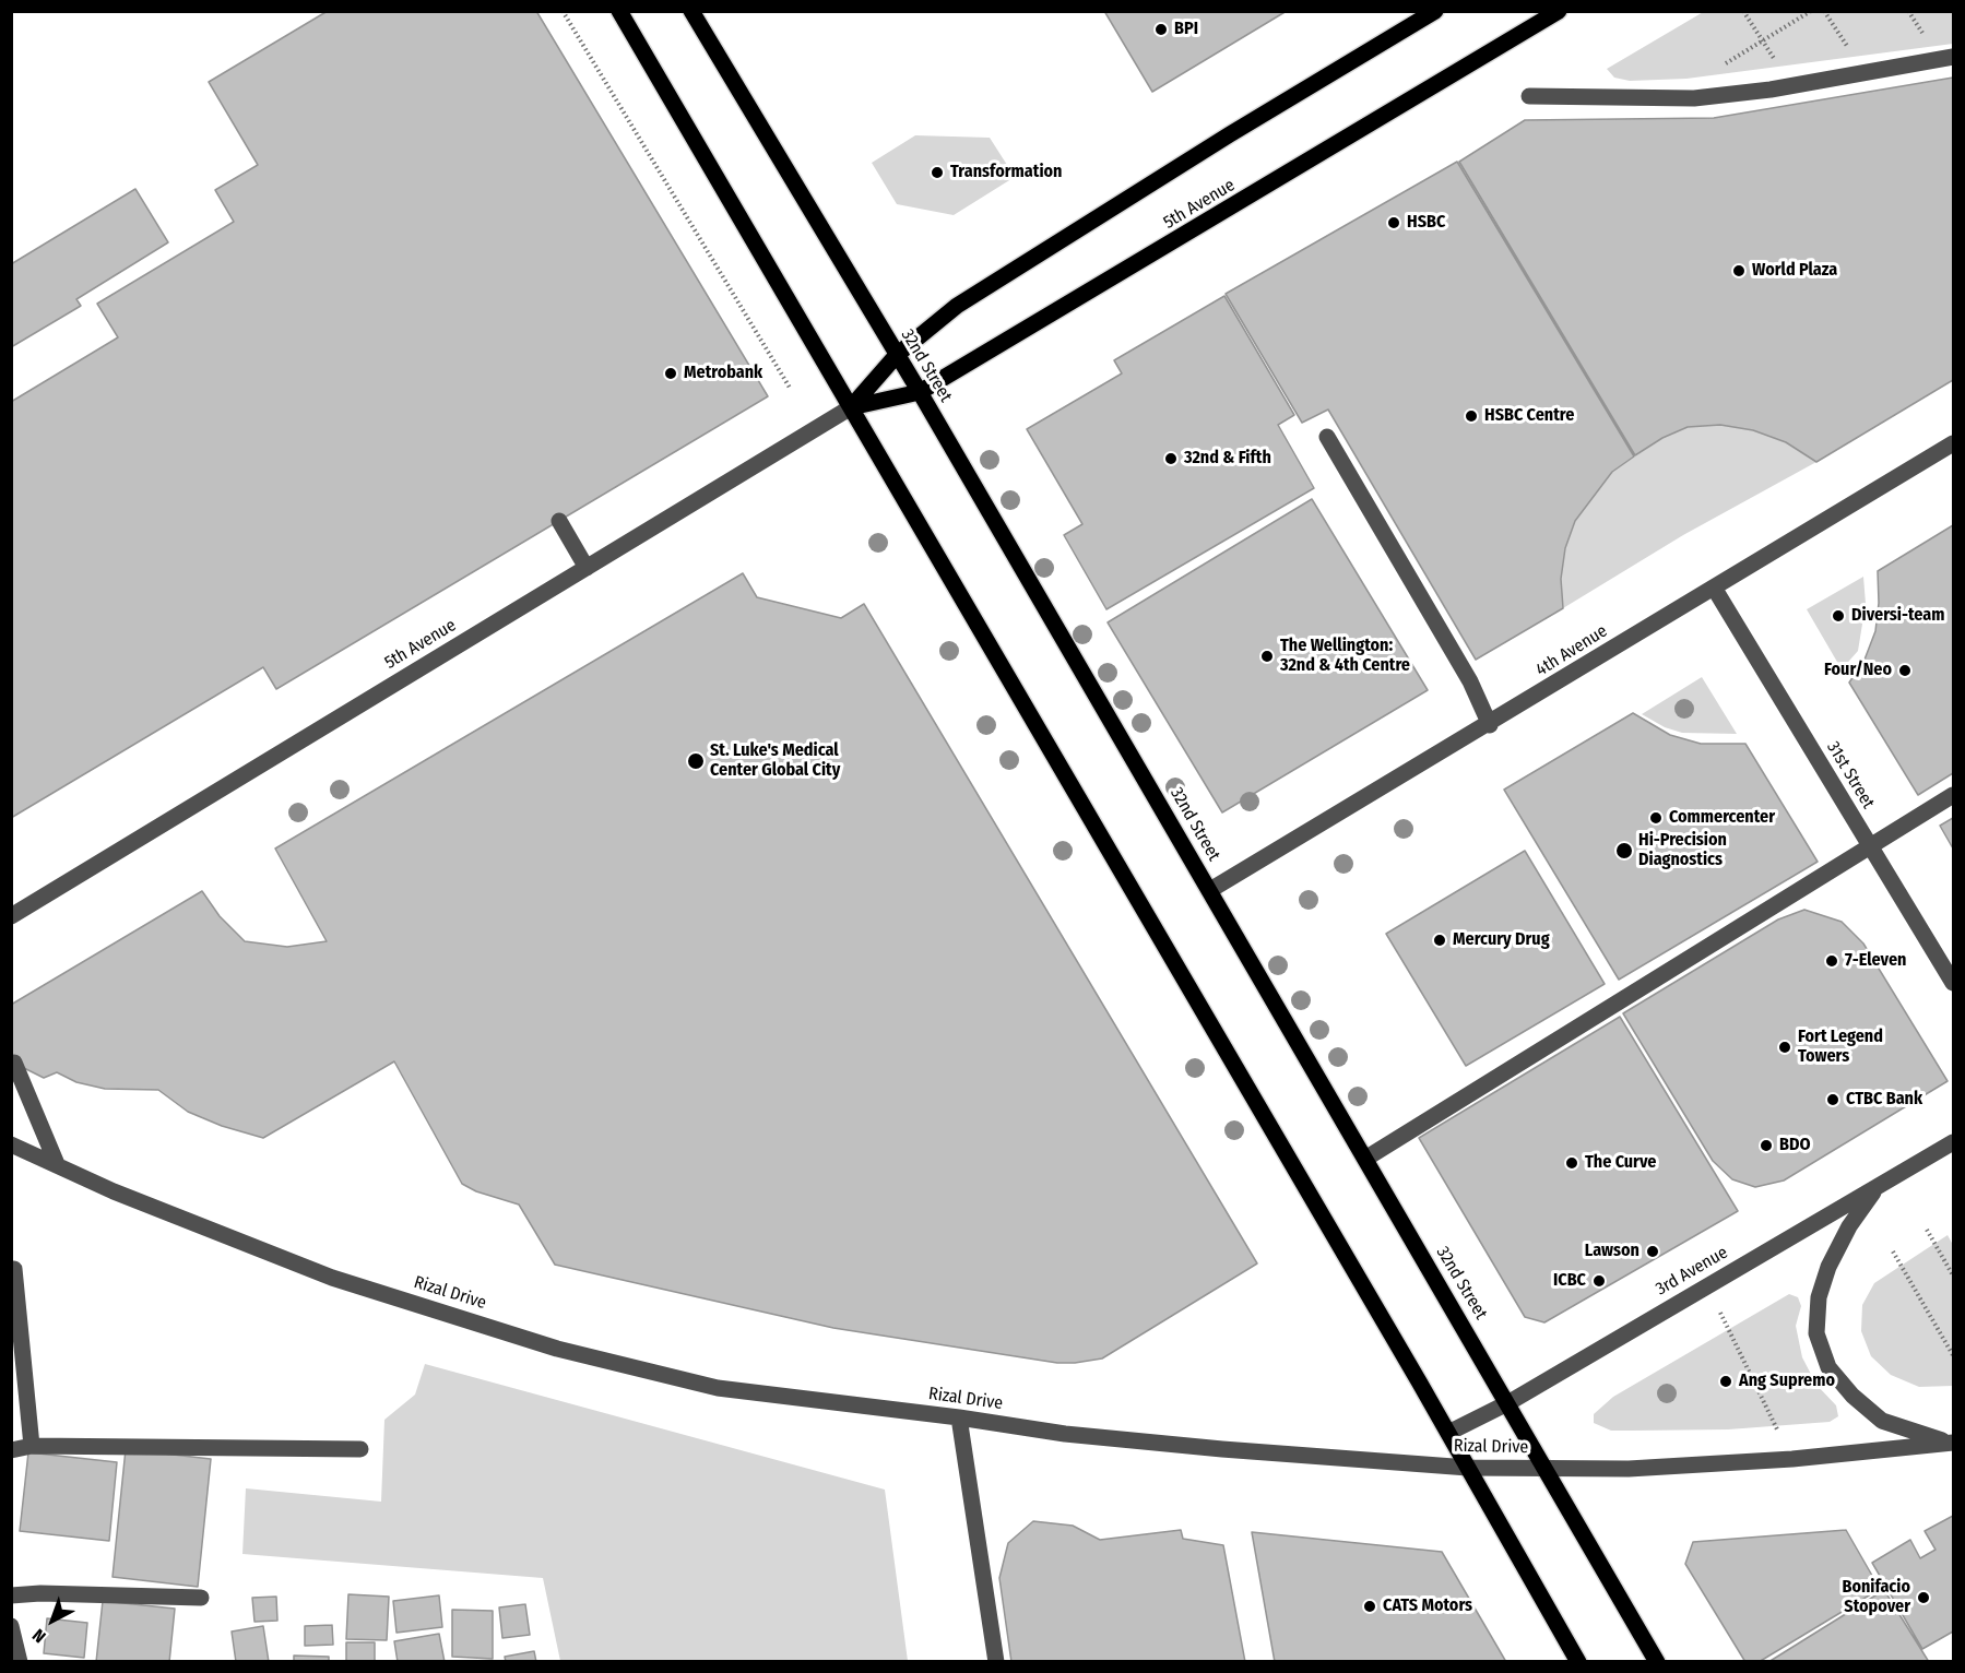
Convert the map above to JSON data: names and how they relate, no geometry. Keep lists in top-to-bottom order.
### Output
{
  "streets": {
    "main road": ["5th Avenue", "32nd Street"],
    "street": [
      "4th Avenue",
      "31st Street",
      "3rd Avenue",
      "Rizal Drive"
    ]
  },
  "crossings": [
    ["5th Avenue", "32nd Street"],
    ["32nd Street", "4th Avenue"],
    ["32nd Street", "3rd Avenue"],
    ["32nd Street", "Rizal Drive"],
    ["4th Avenue", "31st Street"]
  ],
  "places": [
    "BPI",
    "Transformation",
    "HSBC",
    "World Plaza",
    "Metrobank",
    "HSBC Centre",
    "32nd & Fifth",
    "Diversi-team",
    "The Wellington: 32nd & 4th Centre",
    "Four/Neo",
    "St. Luke's Medical Center Global City",
    "Commercenter",
    "Hi-Precision Diagnostics",
    "Mercury Drug",
    "7-Eleven",
    "Fort Legend Towers",
    "CTBC Bank",
    "BDO",
    "The Curve",
    "Lawson",
    "ICBC",
    "Ang Supremo",
    "Bonifacio Stopover",
    "CATS Motors"
  ],
  "north": "bottom left"
}
